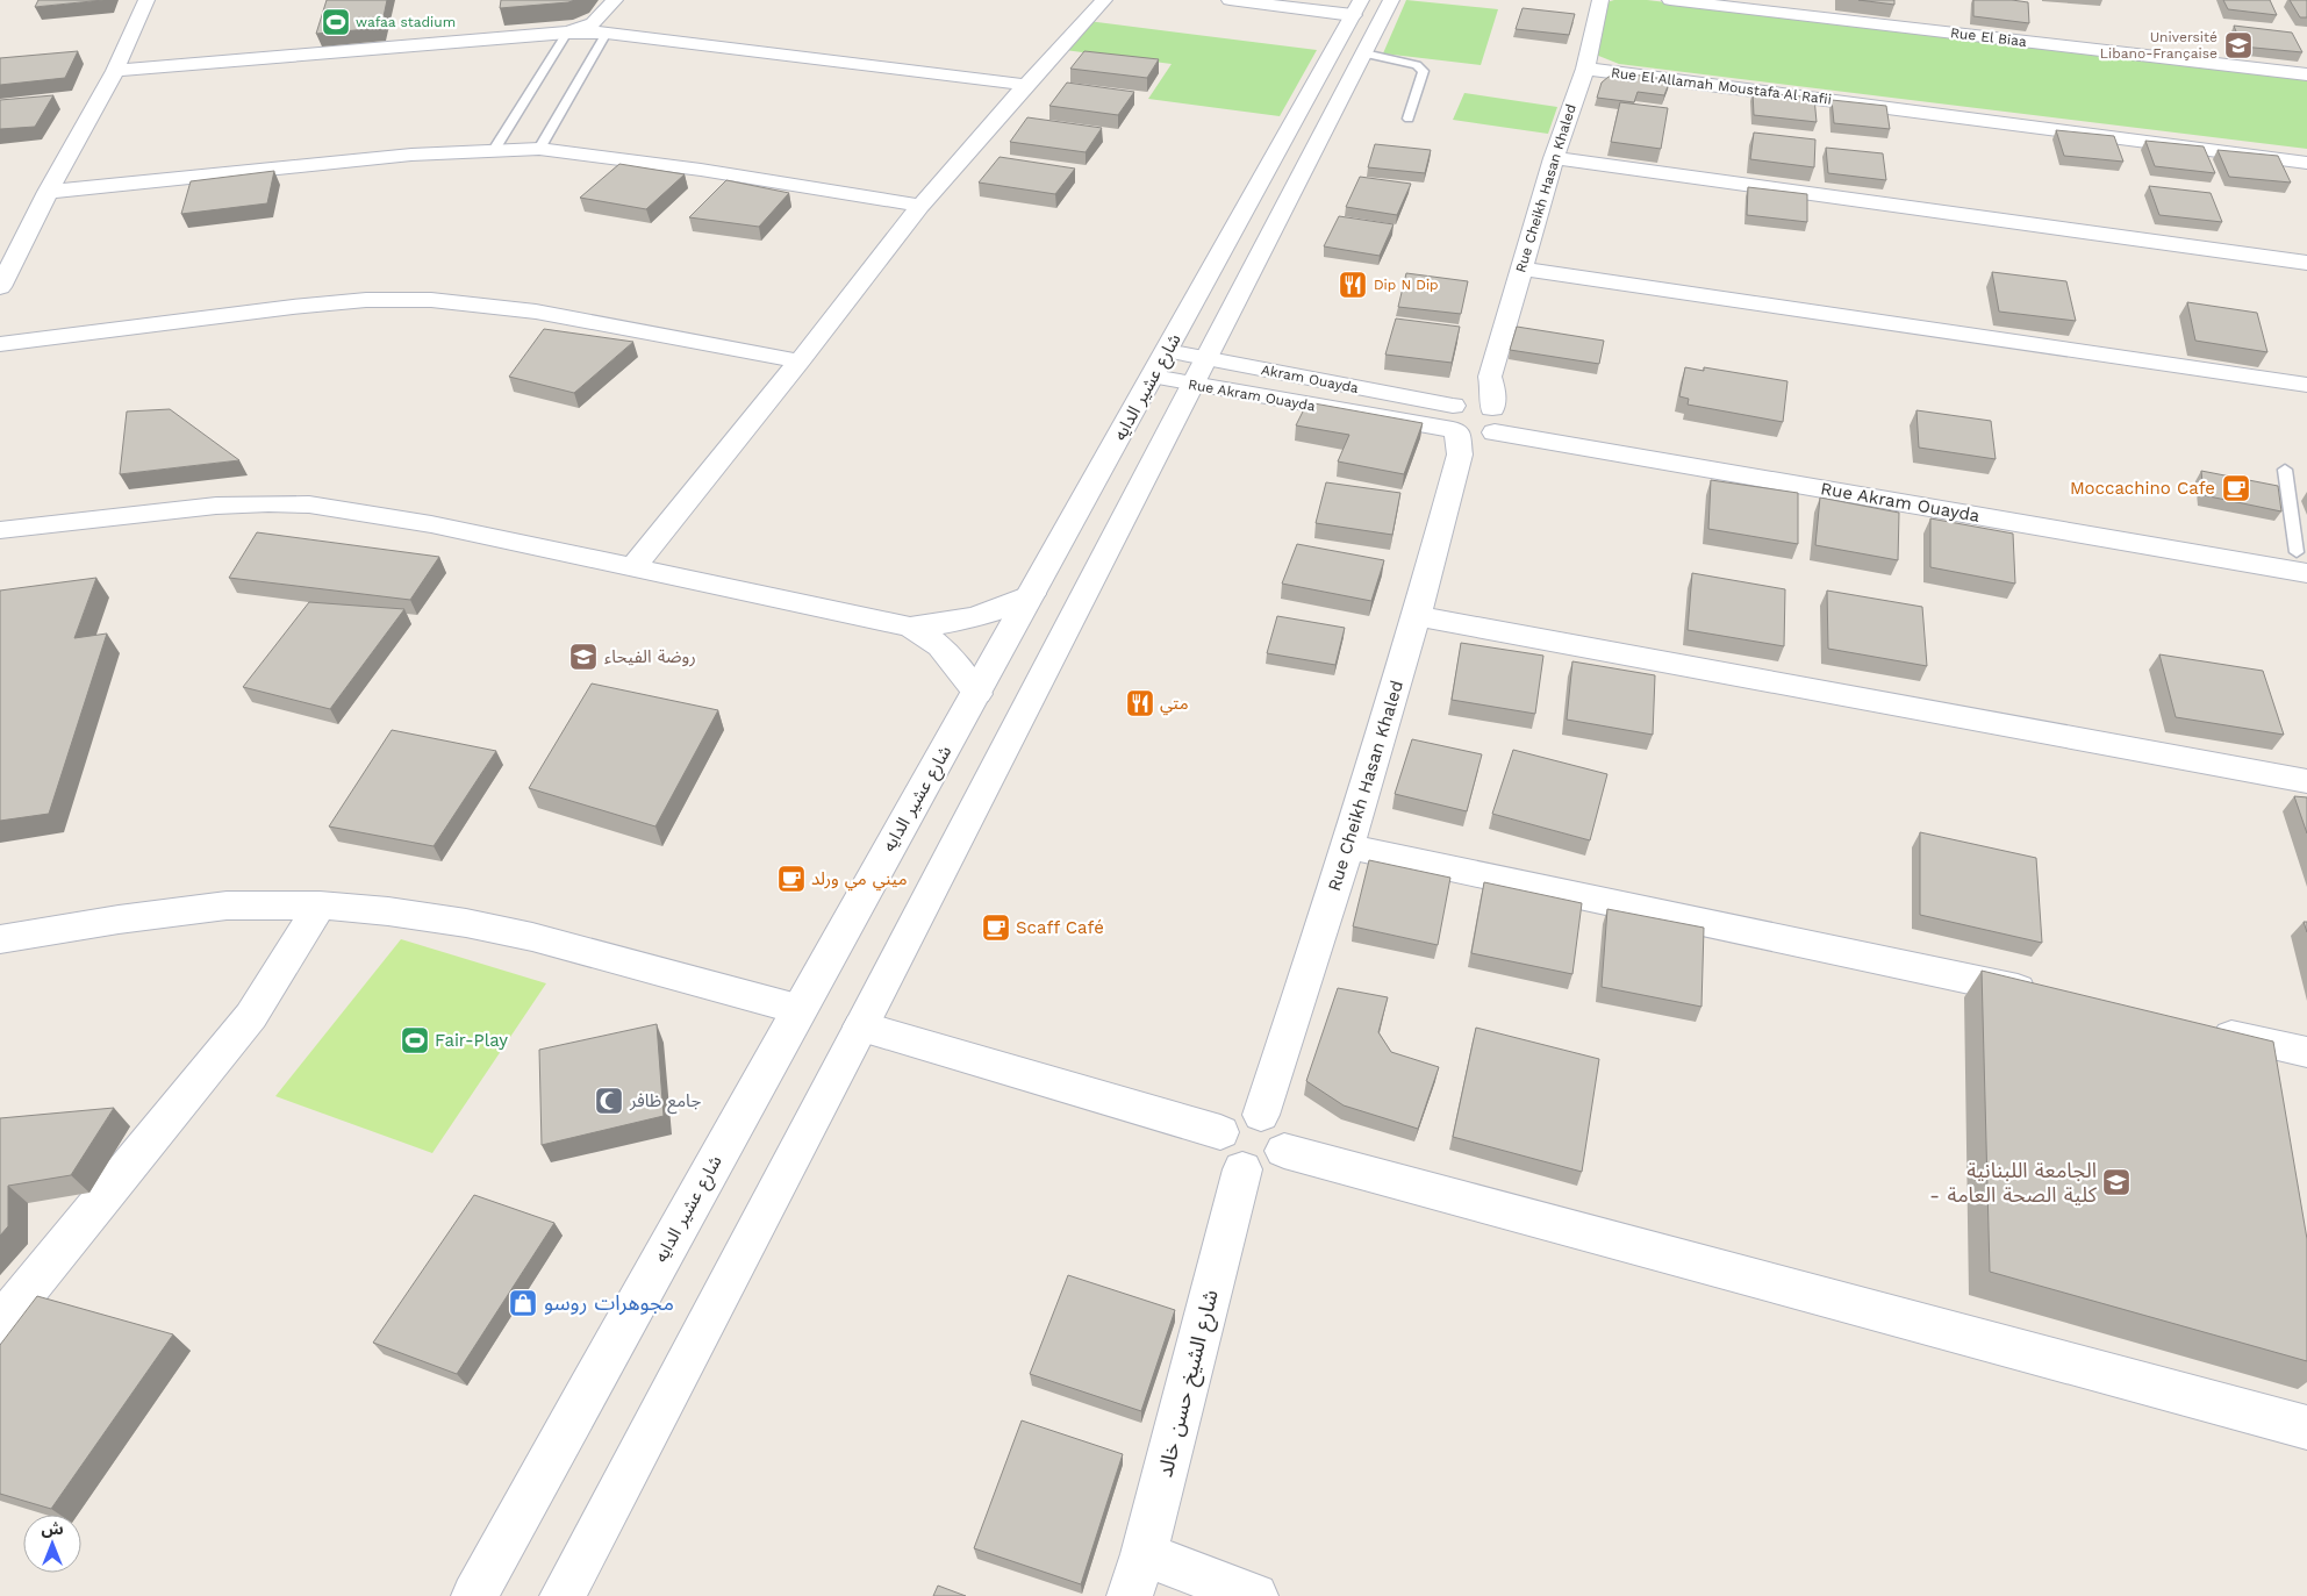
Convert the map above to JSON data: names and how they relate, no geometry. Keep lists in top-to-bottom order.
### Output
{
  "streets": {
    "street": [
      "Rue El Biaa",
      "Rue El Allamah Moustafa Al Rafii",
      "Rue Cheikh Hasan Khaled",
      "شارع عشير الدايه",
      "Rue Akram Ouayda",
      "شارع الشيخ حسن خالد"
    ]
  },
  "crossings": [
    ["Rue El Allamah Moustafa Al Rafii", "Rue Cheikh Hasan Khaled"],
    ["Rue Cheikh Hasan Khaled", "Rue Akram Ouayda"],
    ["Rue Cheikh Hasan Khaled", "شارع الشيخ حسن خالد"],
    ["شارع عشير الدايه", "Rue Akram Ouayda"]
  ],
  "places": {
    "sports": ["wafaa stadium", "Fair-Play"],
    "school or university": ["Université Libano-Française", "روضة الفيحاء", "الجامعة اللبنانية - كلية الصحة العامة"],
    "restaurant": ["Dip N Dip", "متي"],
    "cafe": ["Moccachino Cafe", "ميني مي ورلد", "Scaff Café"],
    "mosque": ["جامع ظافر"],
    "shop": ["مجوهرات روسو"]
  },
  "north": "top"
}
